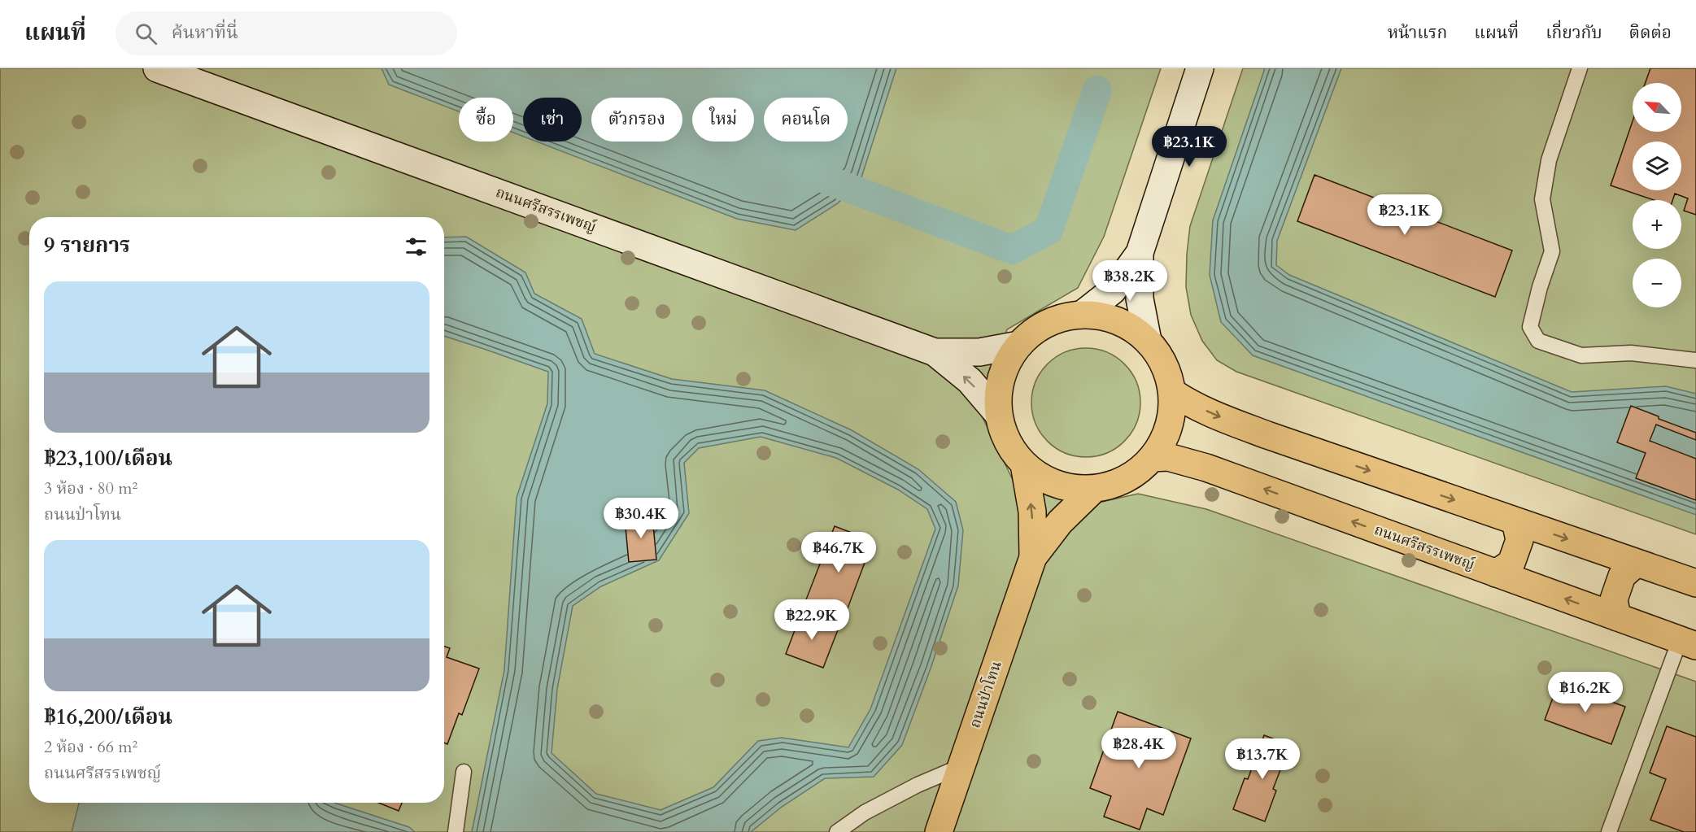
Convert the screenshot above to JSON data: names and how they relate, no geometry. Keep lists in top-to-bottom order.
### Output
{
  "streets": {
    "main road": ["ถนนศรีสรรเพชญ์", "ถนนป่าโทน"]
  },
  "crossings": [
    ["ถนนศรีสรรเพชญ์", "ถนนป่าโทน"]
  ],
  "one_way": ["ถนนศรีสรรเพชญ์"],
  "north": "top left",
  "page": {
    "header": "แผนที่",
    "search": "ค้นหาที่นี่",
    "nav": [
      "หน้าแรก",
      "แผนที่",
      "เกี่ยวกับ",
      "ติดต่อ"
    ],
    "map_buttons": ["+", "−"],
    "chip": [
      "ซื้อ",
      "เช่า",
      "ตัวกรอง",
      "ใหม่",
      "คอนโด"
    ],
    "price": [
      "฿23.1K",
      "฿23.1K",
      "฿38.2K",
      "฿30.4K",
      "฿46.7K",
      "฿22.9K",
      "฿16.2K",
      "฿28.4K",
      "฿13.7K"
    ],
    "heading": "9 รายการ",
    "list": [
      {
        "name": "฿23,100/เดือน",
        "note": "3 ห้อง · 80 m² · ถนนป่าโทน"
      },
      {
        "name": "฿16,200/เดือน",
        "note": "2 ห้อง · 66 m² · ถนนศรีสรรเพชญ์"
      }
    ]
  }
}
